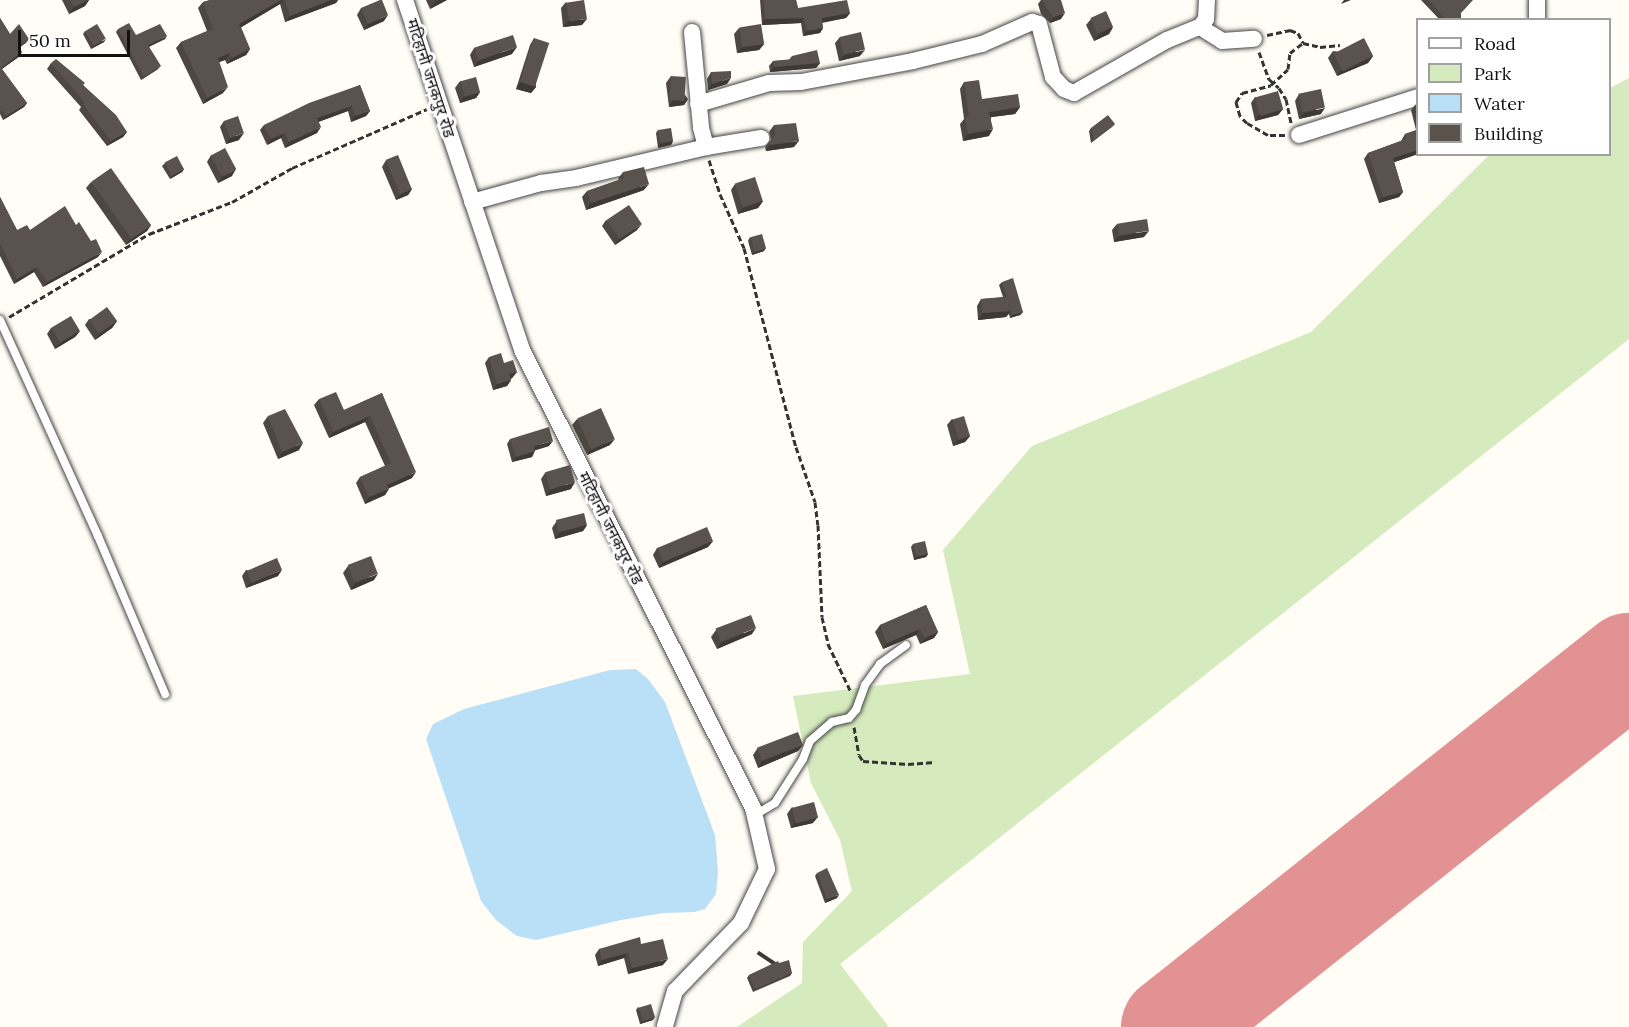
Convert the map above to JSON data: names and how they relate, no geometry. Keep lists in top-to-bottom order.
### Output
{
  "streets": {
    "street": ["मटिहानी जनकपुर रोड"]
  },
  "legend": [
    "Road",
    "Park",
    "Water",
    "Building"
  ],
  "scale_bar": "50 m"
}
